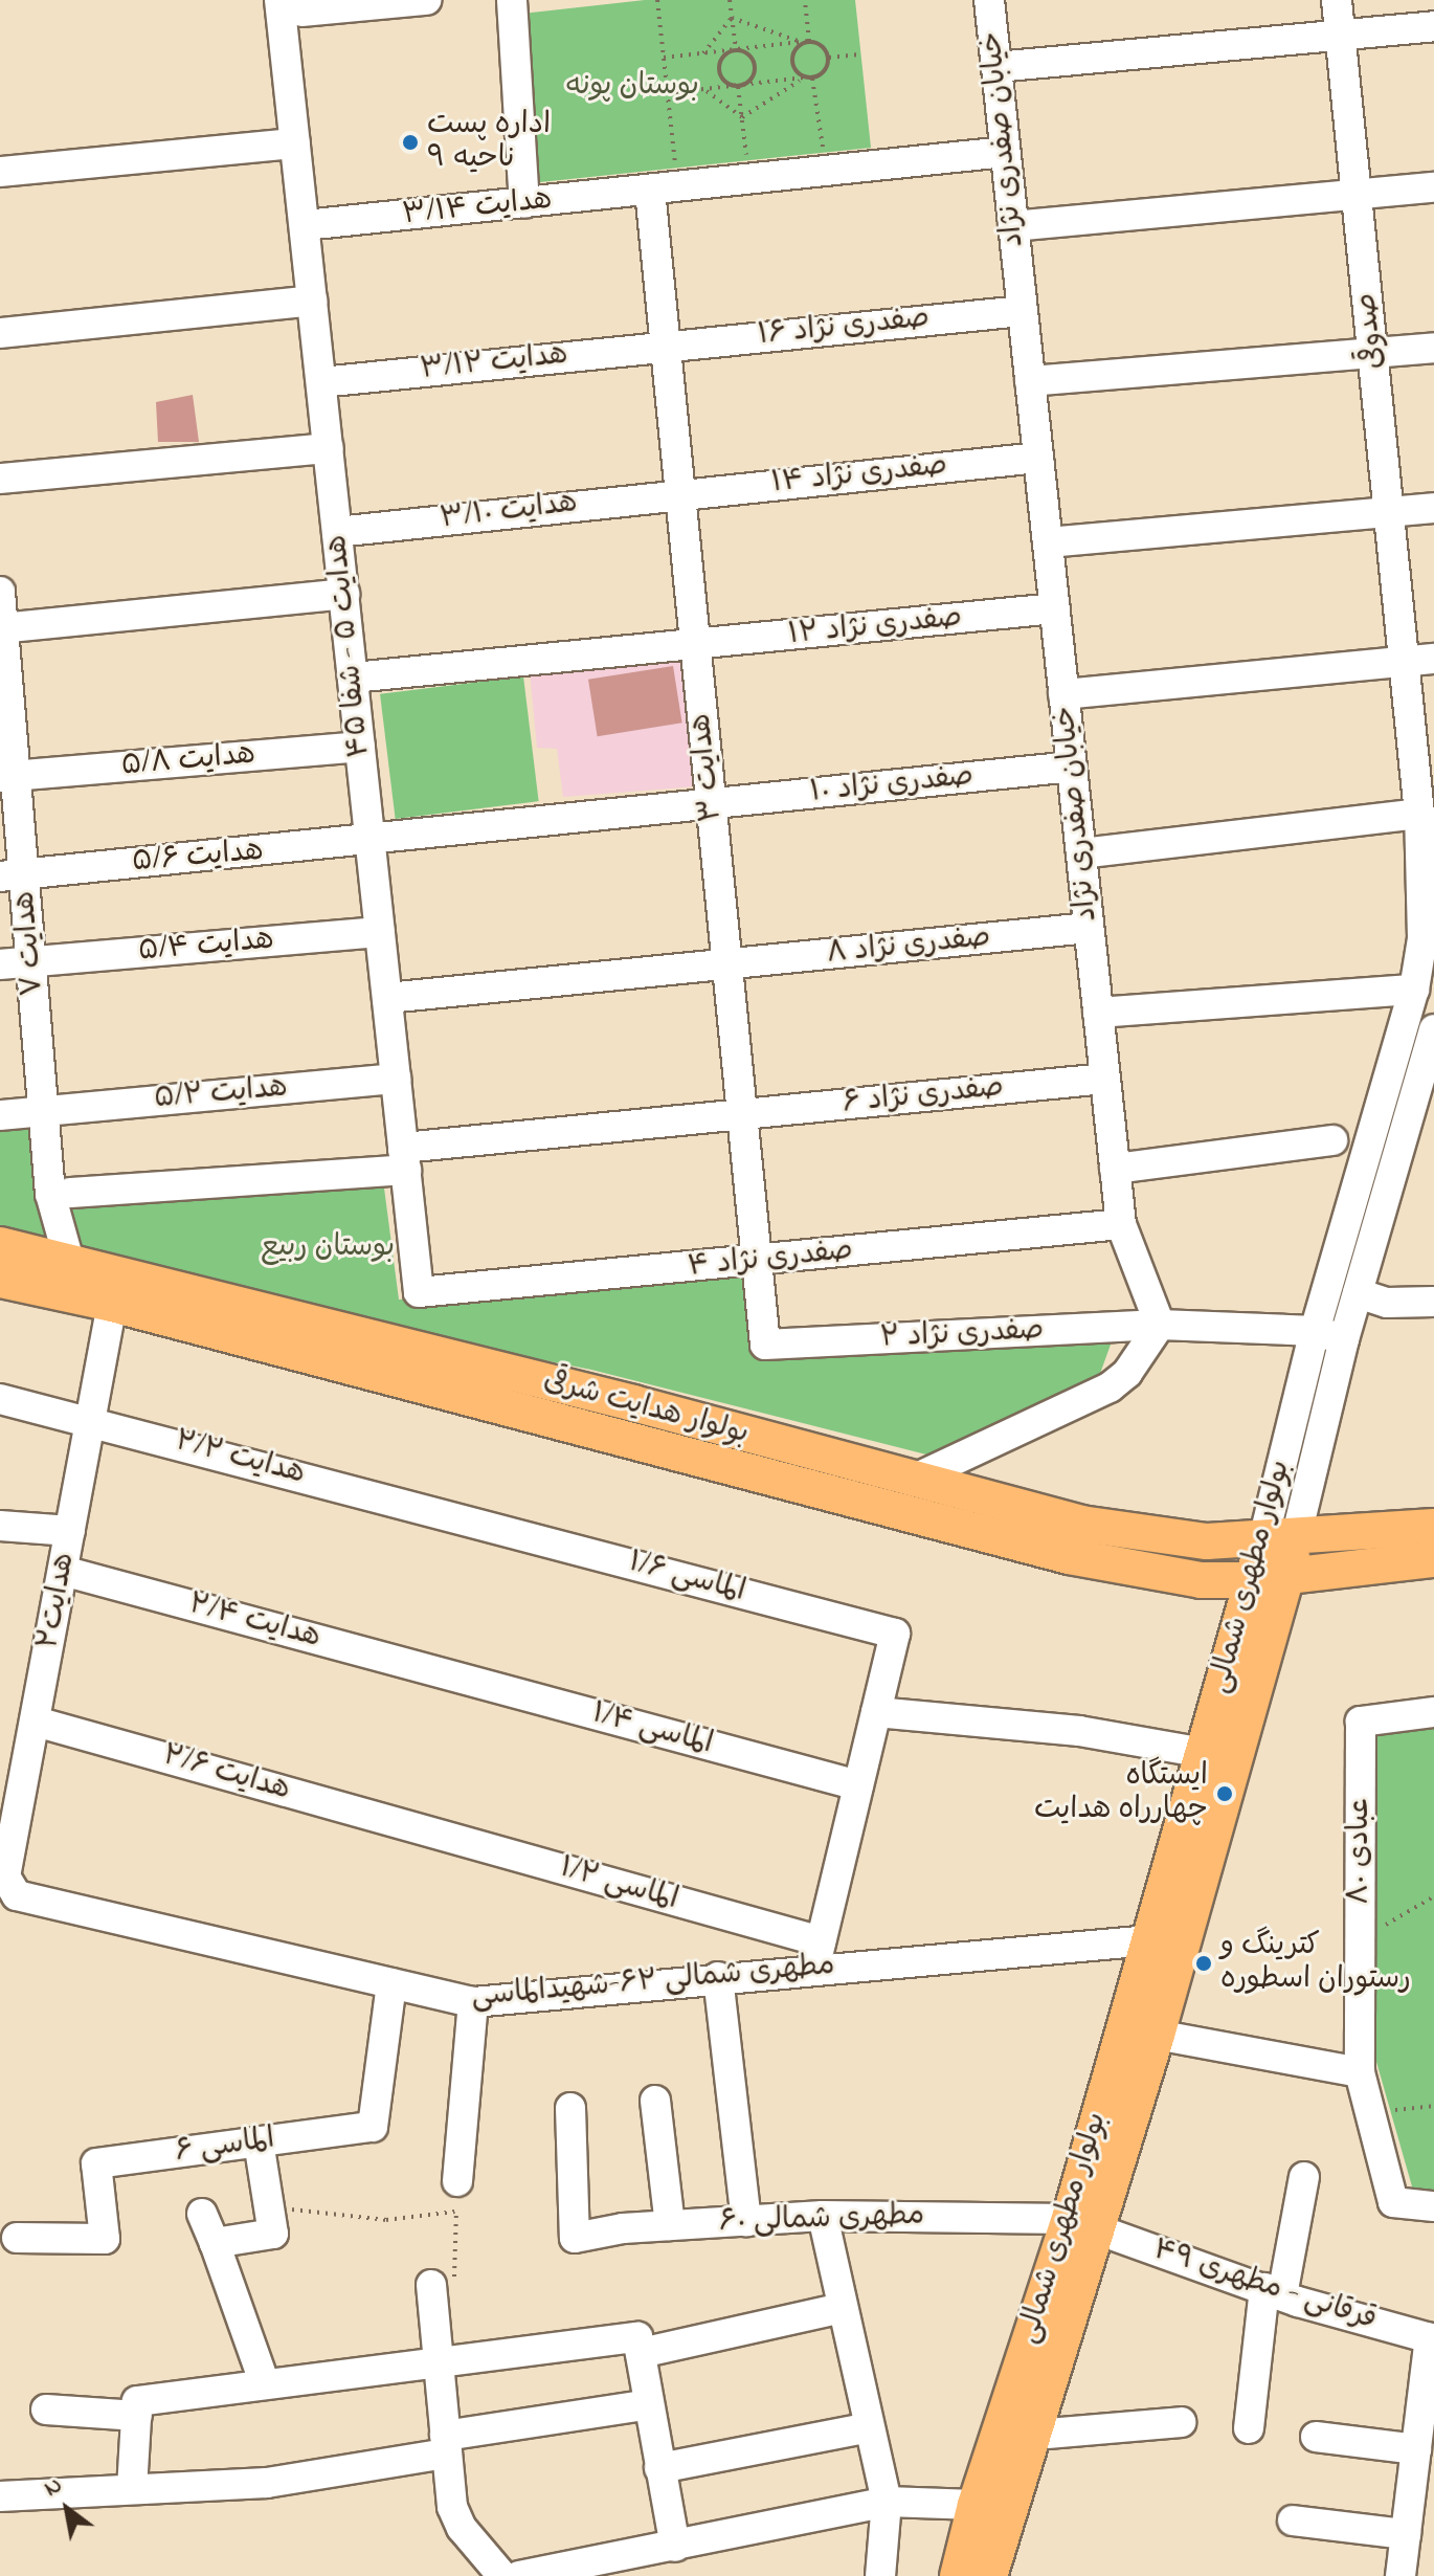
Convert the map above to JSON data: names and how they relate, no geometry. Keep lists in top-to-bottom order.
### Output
{
  "streets": {
    "main road": ["بولوار هدایت شرقی", "بولوار مطهری شمالی"],
    "street": [
      "خیابان صفدری نژاد",
      "هدایت ۳/۱۴",
      "صفدری نژاد ۱۶",
      "صدوقی",
      "هدایت ۳/۱۲",
      "صفدری نژاد ۱۴",
      "هدایت ۳/۱۰",
      "صفدری نژاد ۱۲",
      "هدایت ۵ - شفا ۴۵",
      "هدایت ۵/۸",
      "هدایت ۳",
      "صفدری نژاد ۱۰",
      "هدایت ۵/۶",
      "هدایت ۷",
      "هدایت ۵/۴",
      "صفدری نژاد ۸",
      "هدایت ۵/۲",
      "صفدری نژاد ۶",
      "صفدری نژاد ۴",
      "صفدری نژاد ۲",
      "هدایت ۲/۲",
      "الماسی ۱/۶",
      "هدایت۲",
      "هدایت ۲/۴",
      "الماسی ۱/۴",
      "هدایت ۲/۶",
      "عبادی ۸۰",
      "الماسی ۱/۲",
      "مطهری شمالی ۶۲-شهیدالماسی",
      "الماسی ۶",
      "مطهری شمالی ۶۰",
      "قرقانی - مطهری ۴۹"
    ]
  },
  "crossings": [
    ["خیابان صفدری نژاد", "هدایت ۳/۱۴"],
    ["خیابان صفدری نژاد", "صفدری نژاد ۱۶"],
    ["خیابان صفدری نژاد", "صفدری نژاد ۱۴"],
    ["خیابان صفدری نژاد", "صفدری نژاد ۱۲"],
    ["خیابان صفدری نژاد", "صفدری نژاد ۱۰"],
    ["خیابان صفدری نژاد", "صفدری نژاد ۸"],
    ["خیابان صفدری نژاد", "صفدری نژاد ۶"],
    ["خیابان صفدری نژاد", "صفدری نژاد ۴"],
    ["خیابان صفدری نژاد", "صفدری نژاد ۲"],
    ["هدایت ۳/۱۴", "هدایت ۵ - شفا ۴۵"],
    ["هدایت ۳/۱۴", "هدایت ۳"],
    ["صفدری نژاد ۱۶", "هدایت ۳/۱۲"],
    ["صفدری نژاد ۱۶", "هدایت ۳"],
    ["صدوقی", "بولوار مطهری شمالی"],
    ["هدایت ۳/۱۲", "هدایت ۵ - شفا ۴۵"],
    ["هدایت ۳/۱۲", "هدایت ۳"],
    ["صفدری نژاد ۱۴", "هدایت ۳/۱۰"],
    ["صفدری نژاد ۱۴", "هدایت ۳"],
    ["هدایت ۳/۱۰", "هدایت ۵ - شفا ۴۵"],
    ["هدایت ۳/۱۰", "هدایت ۳"],
    ["صفدری نژاد ۱۲", "هدایت ۵ - شفا ۴۵"],
    ["صفدری نژاد ۱۲", "هدایت ۳"],
    ["هدایت ۵ - شفا ۴۵", "هدایت ۵/۸"],
    ["هدایت ۵ - شفا ۴۵", "صفدری نژاد ۱۰"],
    ["هدایت ۵ - شفا ۴۵", "هدایت ۵/۶"],
    ["هدایت ۵ - شفا ۴۵", "هدایت ۵/۴"],
    ["هدایت ۵ - شفا ۴۵", "صفدری نژاد ۸"],
    ["هدایت ۵ - شفا ۴۵", "هدایت ۵/۲"],
    ["هدایت ۵ - شفا ۴۵", "صفدری نژاد ۶"],
    ["هدایت ۵ - شفا ۴۵", "صفدری نژاد ۴"],
    ["هدایت ۵/۸", "هدایت ۷"],
    ["هدایت ۳", "صفدری نژاد ۱۰"],
    ["هدایت ۳", "صفدری نژاد ۸"],
    ["هدایت ۳", "صفدری نژاد ۶"],
    ["هدایت ۳", "صفدری نژاد ۴"],
    ["هدایت ۳", "صفدری نژاد ۲"],
    ["صفدری نژاد ۱۰", "هدایت ۵/۶"],
    ["هدایت ۵/۶", "هدایت ۷"],
    ["هدایت ۷", "هدایت ۵/۴"],
    ["هدایت ۷", "هدایت ۵/۲"],
    ["هدایت ۷", "صفدری نژاد ۶"],
    ["هدایت ۷", "بولوار هدایت شرقی"],
    ["صفدری نژاد ۲", "بولوار مطهری شمالی"],
    ["بولوار هدایت شرقی", "بولوار مطهری شمالی"],
    ["بولوار هدایت شرقی", "هدایت۲"],
    ["هدایت ۲/۲", "الماسی ۱/۶"],
    ["هدایت ۲/۲", "هدایت۲"],
    ["بولوار مطهری شمالی", "مطهری شمالی ۶۲-شهیدالماسی"],
    ["بولوار مطهری شمالی", "مطهری شمالی ۶۰"],
    ["بولوار مطهری شمالی", "قرقانی - مطهری ۴۹"],
    ["هدایت۲", "هدایت ۲/۴"],
    ["هدایت۲", "هدایت ۲/۶"],
    ["هدایت۲", "مطهری شمالی ۶۲-شهیدالماسی"],
    ["هدایت ۲/۴", "الماسی ۱/۴"],
    ["هدایت ۲/۶", "الماسی ۱/۲"],
    ["الماسی ۱/۲", "مطهری شمالی ۶۲-شهیدالماسی"],
    ["مطهری شمالی ۶۲-شهیدالماسی", "الماسی ۶"],
    ["مطهری شمالی ۶۰", "قرقانی - مطهری ۴۹"]
  ],
  "parks": ["بوستان پونه", "بوستان ربیع"],
  "places": ["اداره پست ناحیه ۹", "ایستگاه چهارراه هدایت", "کترینگ و رستوران اسطوره"],
  "north": "top left"
}
